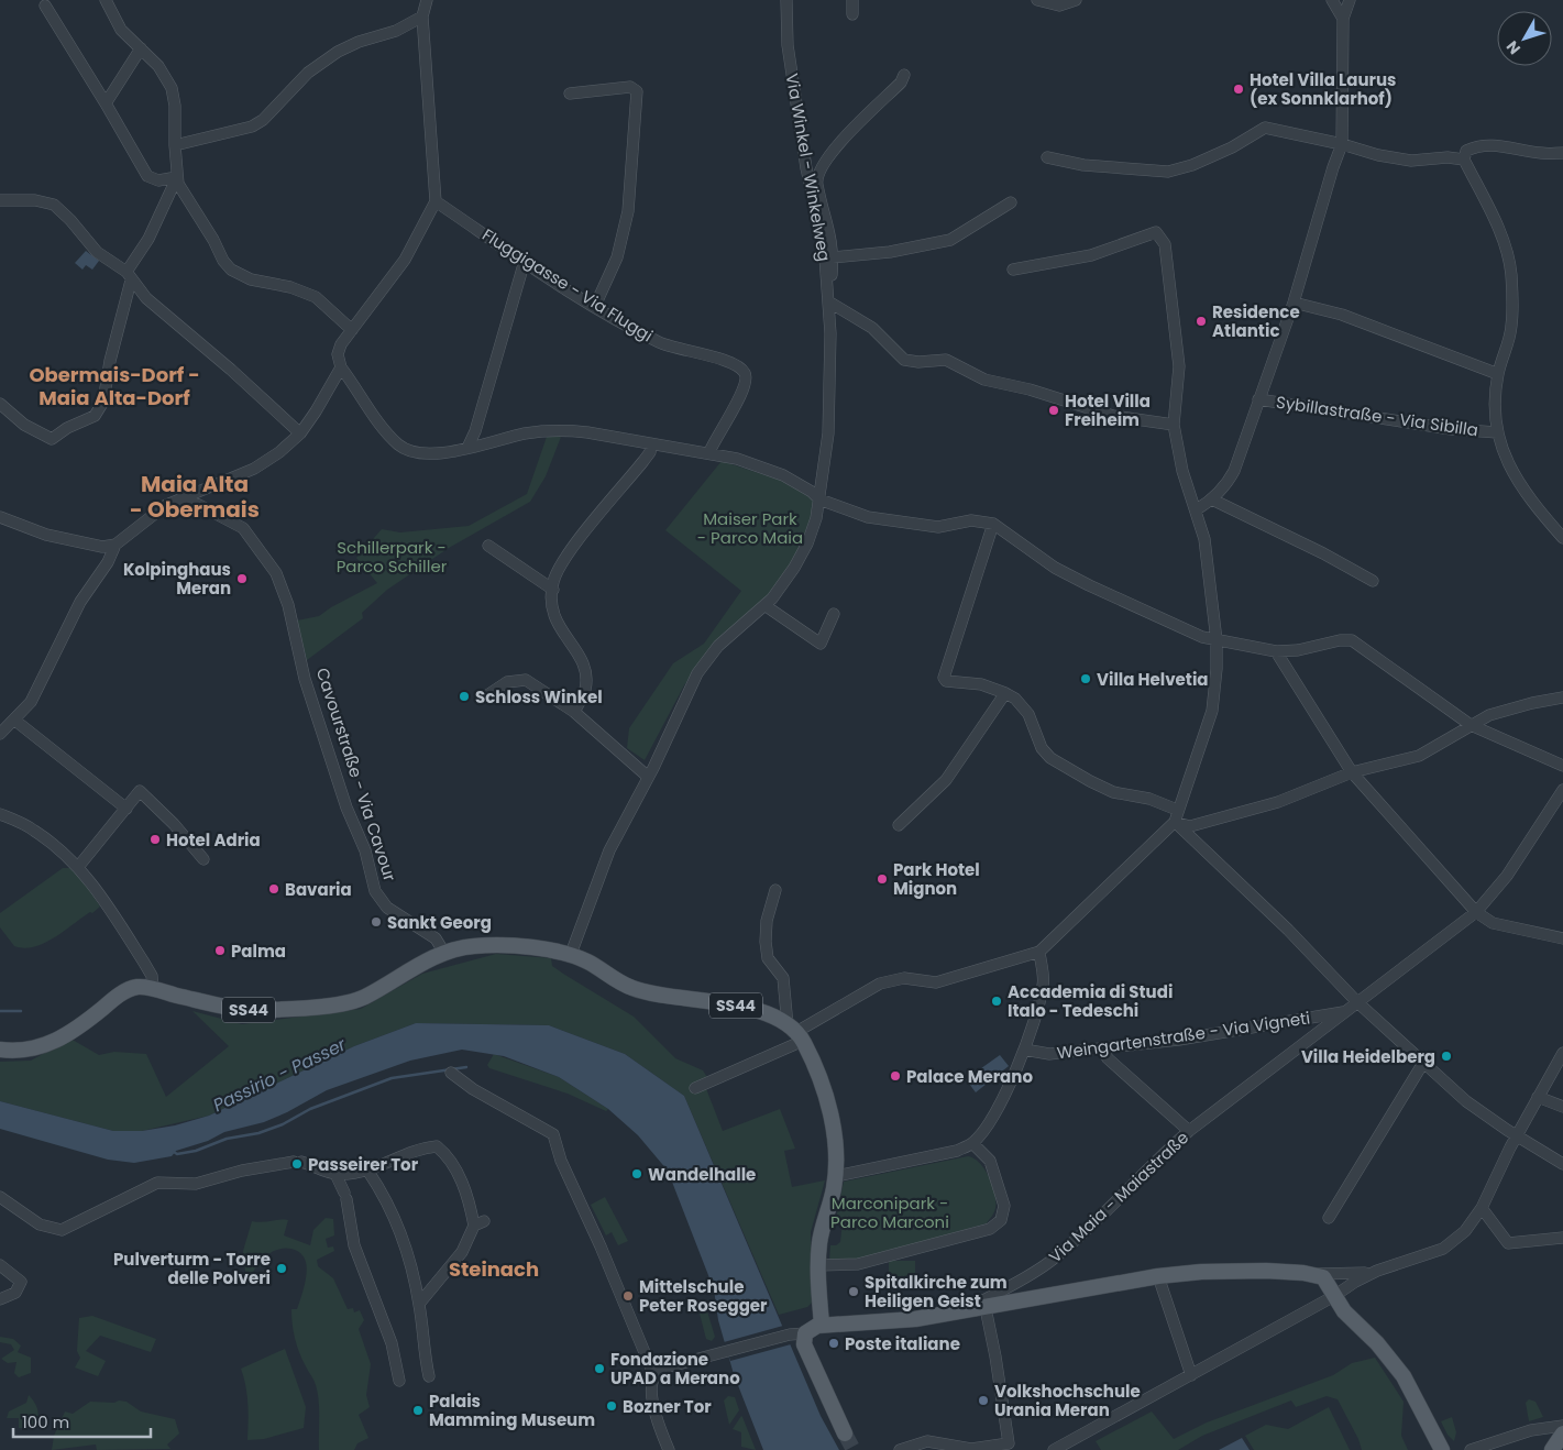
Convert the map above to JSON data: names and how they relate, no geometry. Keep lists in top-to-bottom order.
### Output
{
  "streets": {
    "main road": ["SS44"],
    "street": [
      "Via Winkel - Winkelweg",
      "Fluggigasse - Via Fluggi",
      "Sybillastraße - Via Sibilla",
      "Cavourstraße - Via Cavour",
      "Weingartenstraße - Via Vigneti",
      "Via Maia - Maiastraße"
    ]
  },
  "crossings": [
    ["Via Winkel - Winkelweg", "SS44"],
    ["Cavourstraße - Via Cavour", "SS44"],
    ["Weingartenstraße - Via Vigneti", "Via Maia - Maiastraße"]
  ],
  "districts": ["Obermais-Dorf - Maia Alta-Dorf", "Maia Alta - Obermais", "Steinach"],
  "water": ["Passirio - Passer"],
  "parks": ["Maiser Park - Parco Maia", "Schillerpark - Parco Schiller", "Marconipark - Parco Marconi"],
  "places": [
    "Hotel Villa Laurus (ex Sonnklarhof)",
    "Residence Atlantic",
    "Hotel Villa Freiheim",
    "Kolpinghaus Meran",
    "Villa Helvetia",
    "Schloss Winkel",
    "Hotel Adria",
    "Park Hotel Mignon",
    "Bavaria",
    "Sankt Georg",
    "Palma",
    "Accademia di Studi Italo - Tedeschi",
    "Villa Heidelberg",
    "Palace Merano",
    "Passeirer Tor",
    "Wandelhalle",
    "Pulverturm - Torre delle Polveri",
    "Spitalkirche zum Heiligen Geist",
    "Mittelschule Peter Rosegger",
    "Poste italiane",
    "Fondazione UPAD a Merano",
    "Volkshochschule Urania Meran",
    "Bozner Tor",
    "Palais Mamming Museum"
  ],
  "scale_bar": "100 m",
  "north": "bottom left"
}
